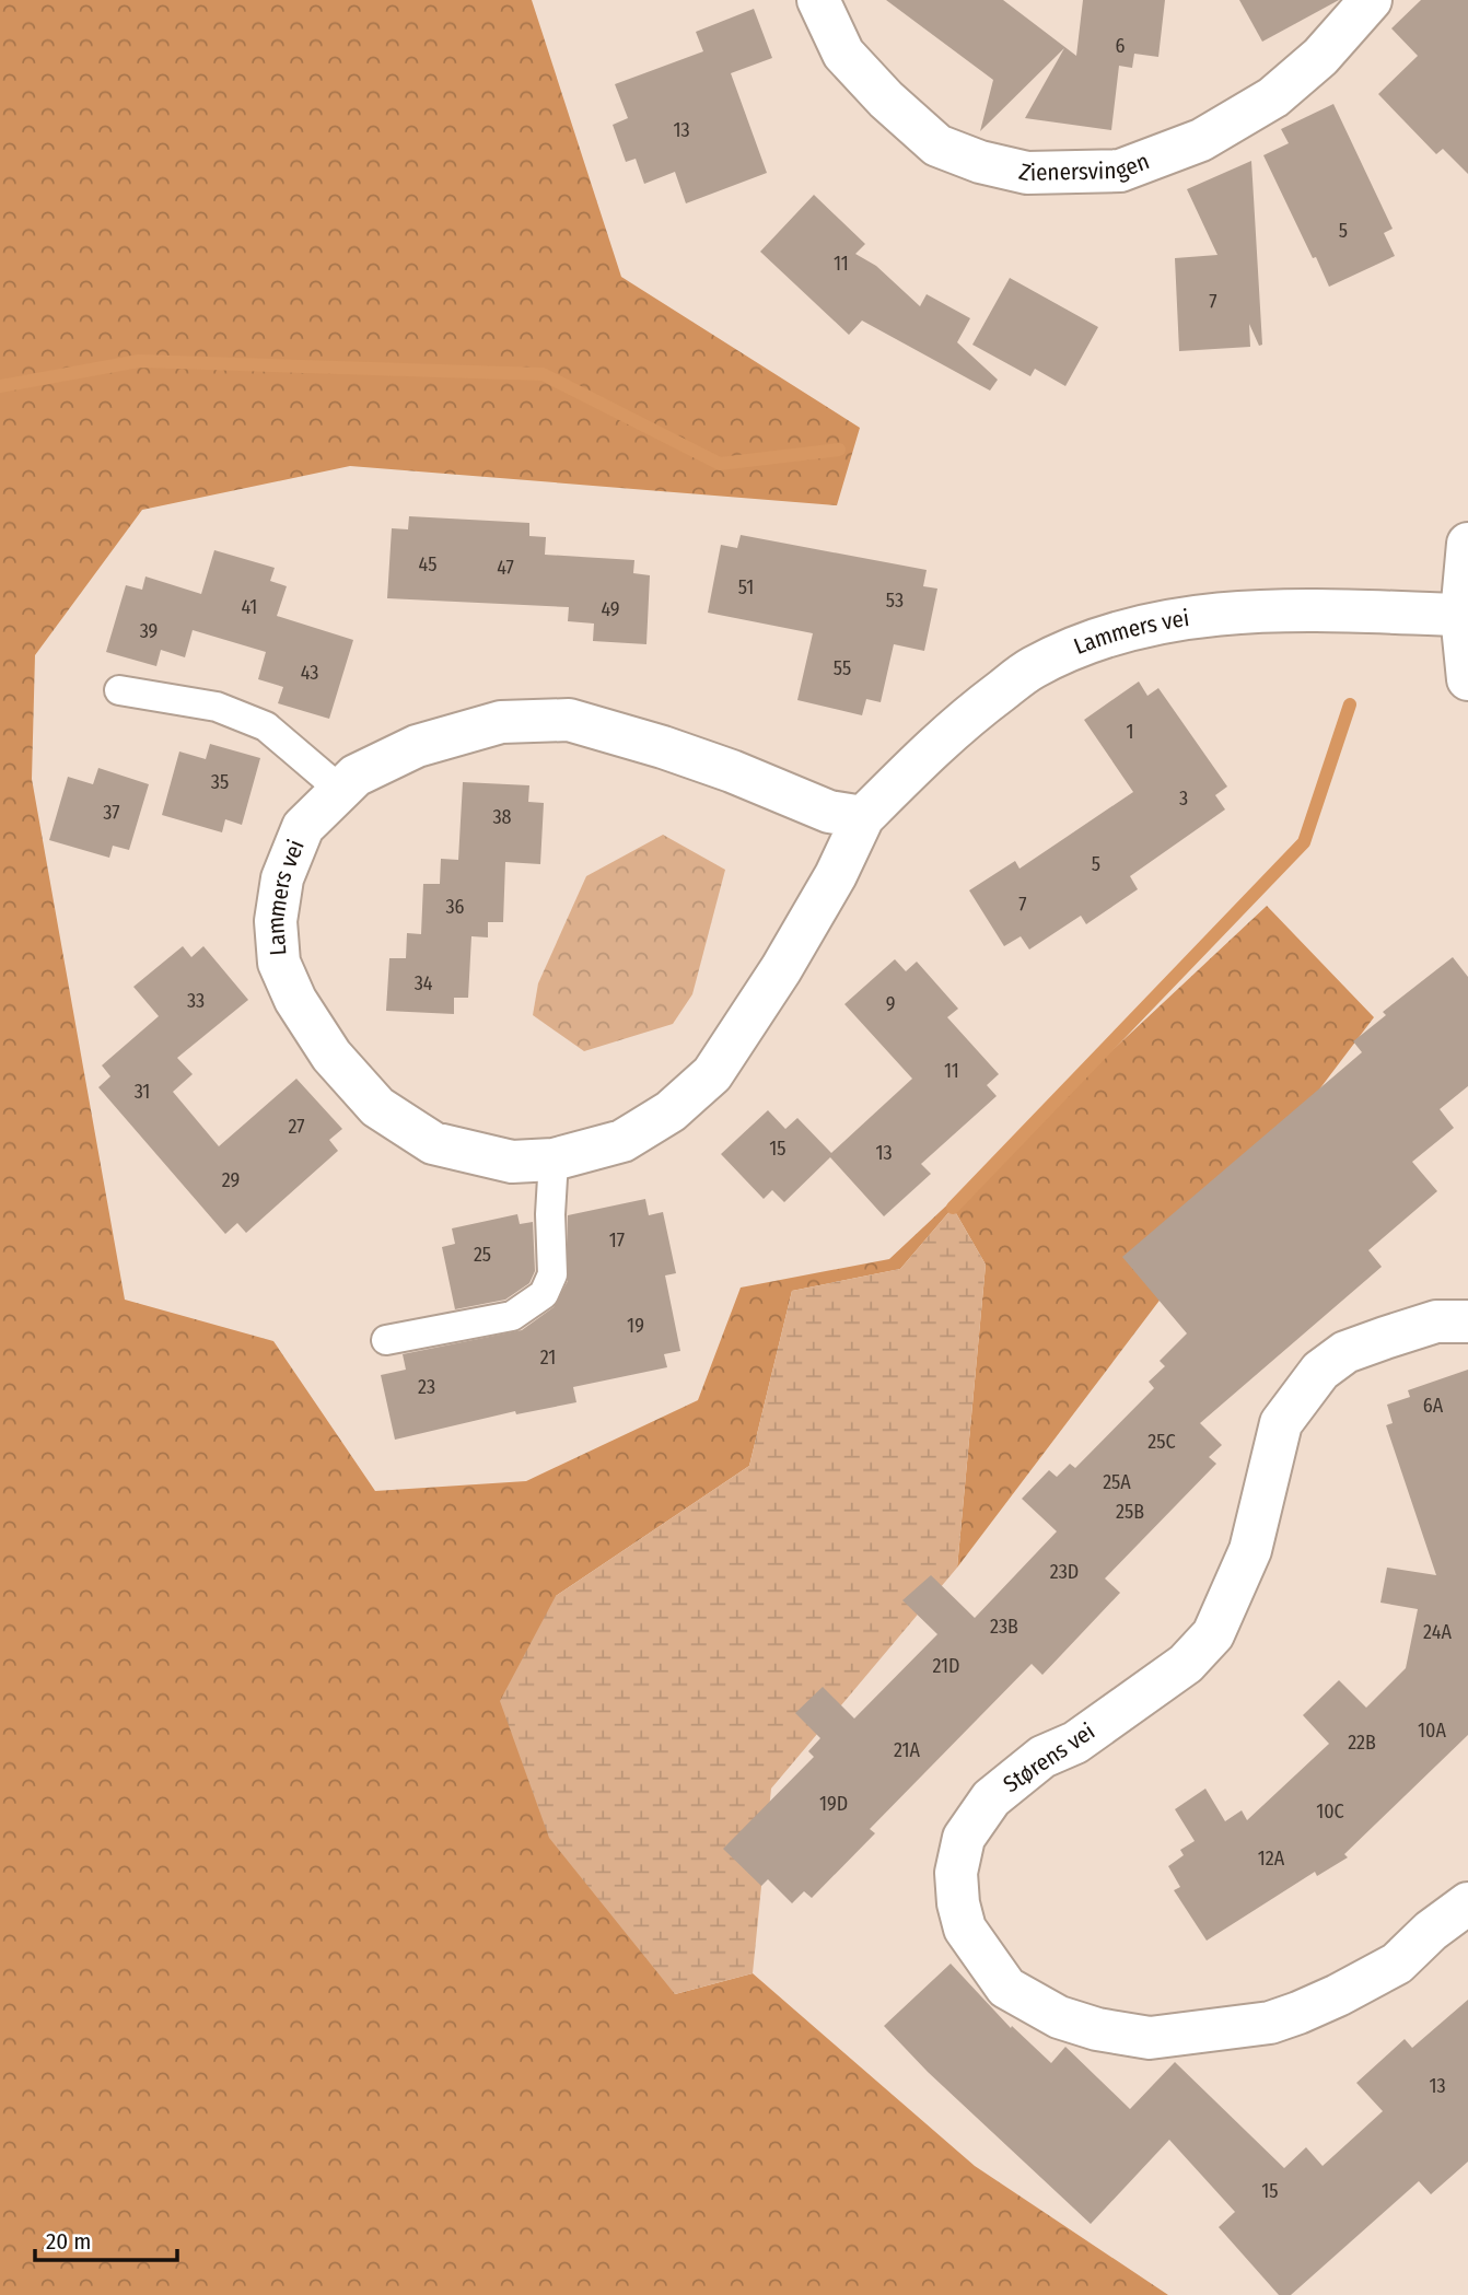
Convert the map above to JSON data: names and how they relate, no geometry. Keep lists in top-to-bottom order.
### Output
{
  "streets": {
    "street": ["Zienersvingen", "Lammers vei", "Størens vei"]
  },
  "house_numbers": [
    "6",
    "13",
    "5",
    "11",
    "7",
    "45",
    "47",
    "51",
    "53",
    "41",
    "49",
    "39",
    "55",
    "43",
    "1",
    "35",
    "3",
    "37",
    "38",
    "5",
    "7",
    "36",
    "34",
    "33",
    "9",
    "11",
    "31",
    "27",
    "15",
    "13",
    "29",
    "17",
    "25",
    "19",
    "21",
    "23",
    "6A",
    "25C",
    "25A",
    "25B",
    "23D",
    "23B",
    "24A",
    "21D",
    "10A",
    "22B",
    "21A",
    "19D",
    "10C",
    "12A",
    "13",
    "15"
  ],
  "scale_bar": "20 m"
}
